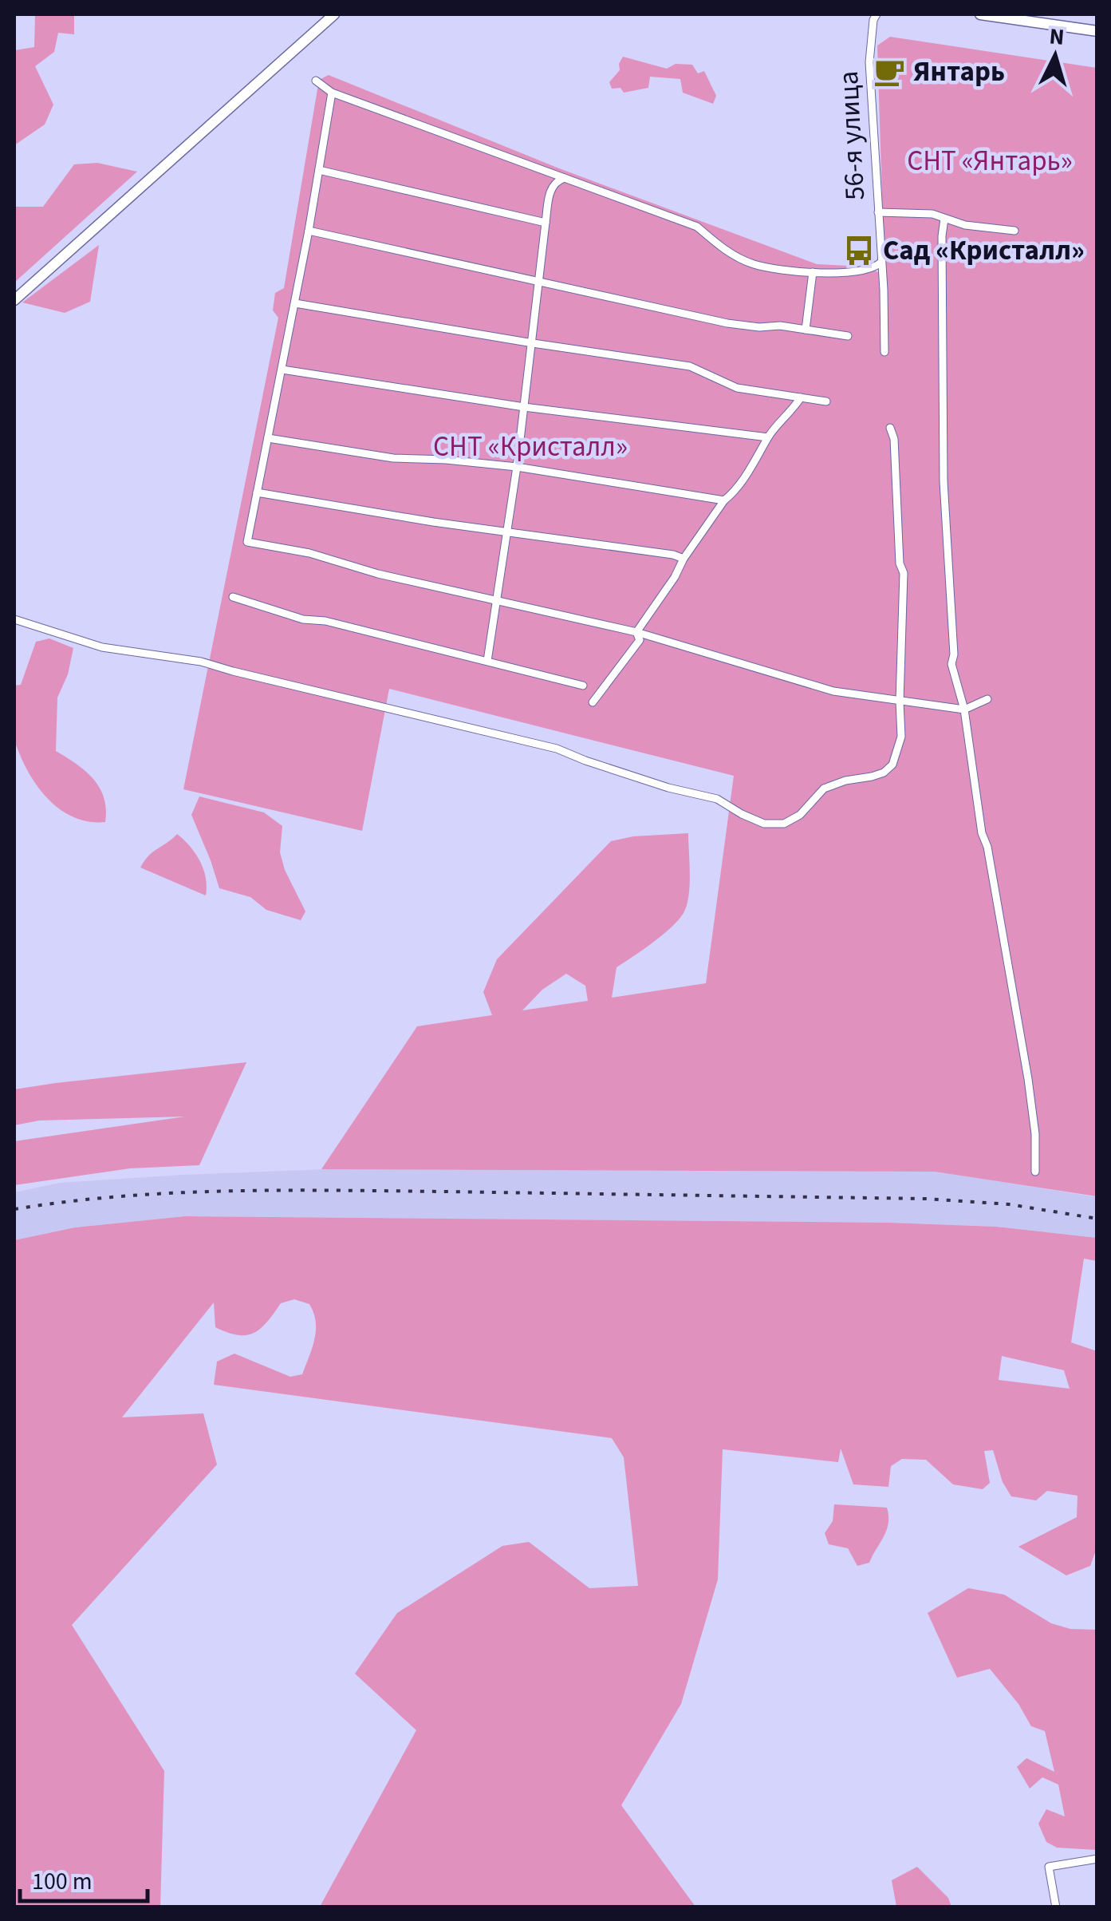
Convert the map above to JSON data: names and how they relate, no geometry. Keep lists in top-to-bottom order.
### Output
{
  "streets": {
    "street": ["56-я улица"]
  },
  "parks": ["СНТ «Янтарь»", "СНТ «Кристалл»"],
  "places": {
    "cafe": ["Янтарь"],
    "bus stop": ["Сад «Кристалл»"]
  },
  "scale_bar": "100 m",
  "north": "top"
}
